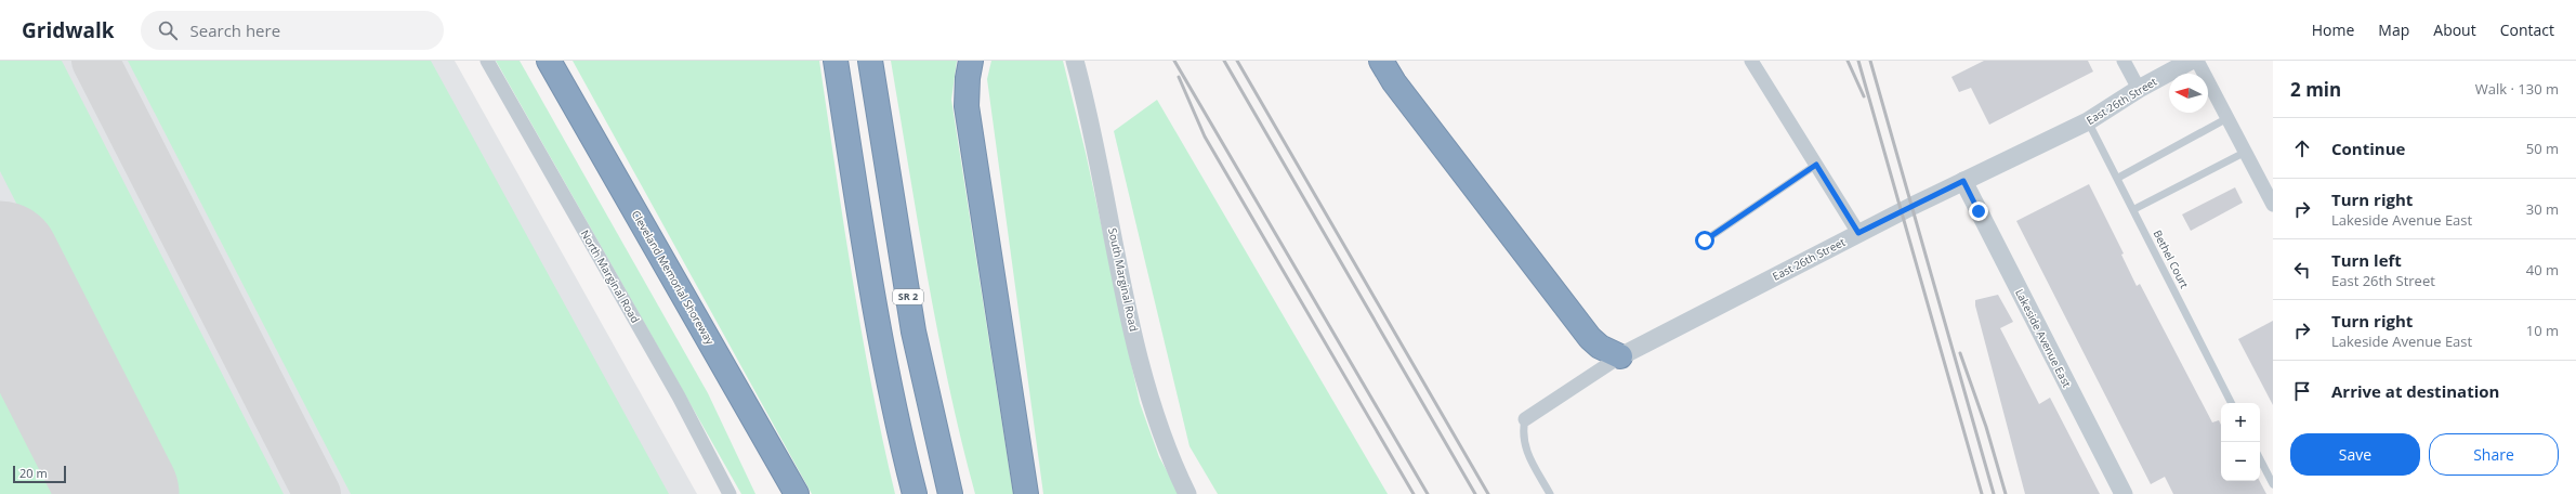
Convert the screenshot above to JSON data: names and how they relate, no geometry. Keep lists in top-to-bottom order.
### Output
{
  "streets": {
    "highway": ["Cleveland Memorial Shoreway", "SR 2"],
    "street": [
      "East 26th Street",
      "North Marginal Road",
      "South Marginal Road",
      "Lakeside Avenue East"
    ],
    "lane": ["Bethel Court"]
  },
  "crossings": [
    ["East 26th Street", "Bethel Court"],
    ["East 26th Street", "Lakeside Avenue East"]
  ],
  "scale_bar": "20 m",
  "north": "left",
  "page": {
    "header": "Gridwalk",
    "search": "Search here",
    "nav": [
      "Home",
      "Map",
      "About",
      "Contact"
    ],
    "heading": ["2 min", "Walk · 130 m"],
    "list": [
      ["Continue", "50 m"],
      ["Turn right", "Lakeside Avenue East", "30 m"],
      ["Turn left", "East 26th Street", "40 m"],
      ["Turn right", "Lakeside Avenue East", "10 m"],
      "Arrive at destination"
    ],
    "map_buttons": ["+", "−"],
    "buttons": ["Save", "Share"],
    "scale": "20 m"
  }
}
